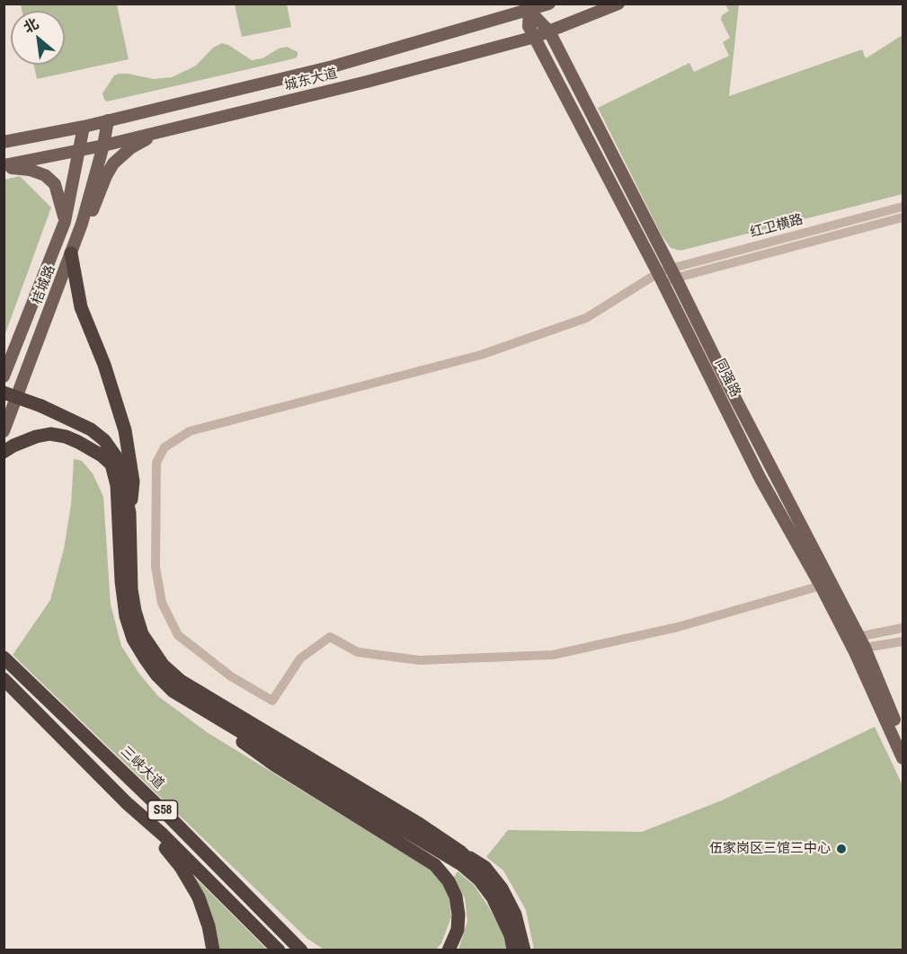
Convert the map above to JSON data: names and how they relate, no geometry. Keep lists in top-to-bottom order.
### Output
{
  "streets": {
    "highway": ["三峡大道", "S58"],
    "main road": ["城东大道", "桔城路", "同强路"],
    "street": ["红卫横路"]
  },
  "crossings": [
    ["城东大道", "桔城路"],
    ["城东大道", "同强路"],
    ["红卫横路", "同强路"]
  ],
  "places": ["伍家岗区三馆三中心"],
  "north": "top left"
}
